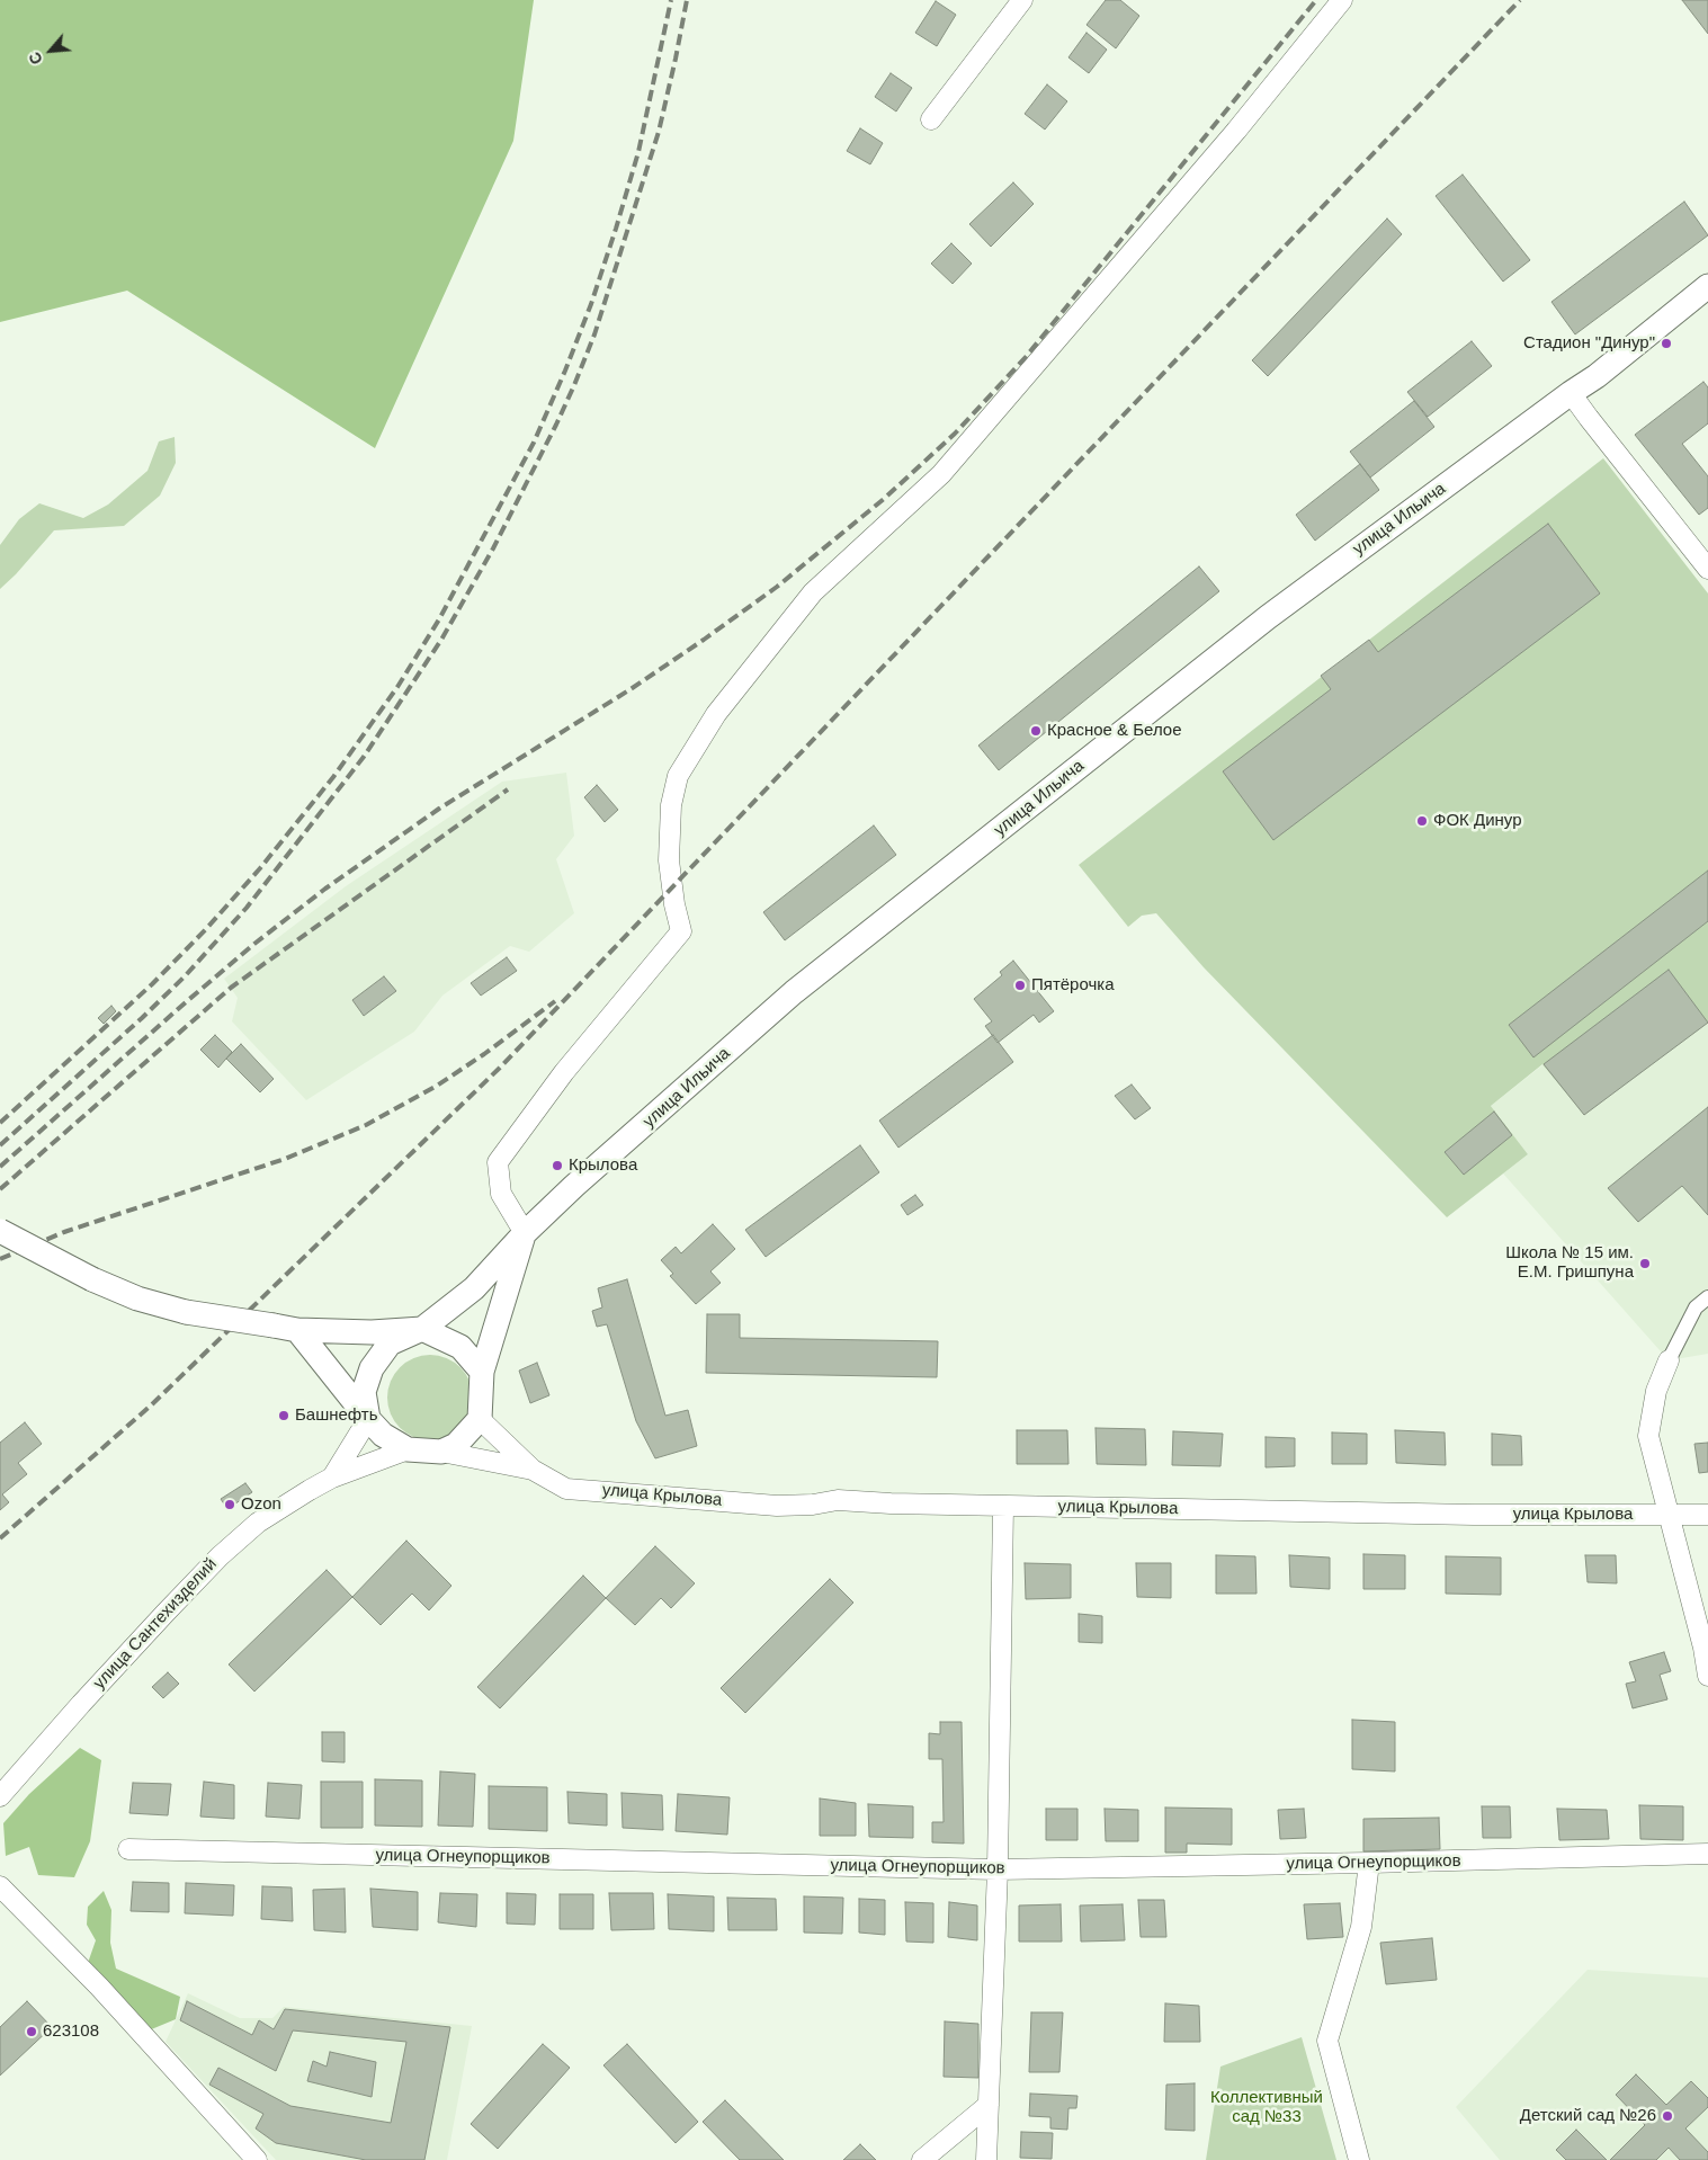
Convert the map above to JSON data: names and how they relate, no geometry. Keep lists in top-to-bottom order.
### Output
{
  "streets": {
    "street": [
      "улица Ильича",
      "улица Крылова",
      "улица Сантехизделий",
      "улица Огнеупорщиков"
    ]
  },
  "crossings": [
    ["улица Ильича", "улица Сантехизделий"]
  ],
  "parks": ["Коллективный сад №33"],
  "places": [
    "Стадион \"Динур\"",
    "Красное & Белое",
    "ФОК Динур",
    "Пятёрочка",
    "Крылова",
    "Школа № 15 им. Е.М. Гришпуна",
    "Башнефть",
    "Ozon",
    "623108",
    "Детский сад №26"
  ],
  "north": "bottom left"
}
